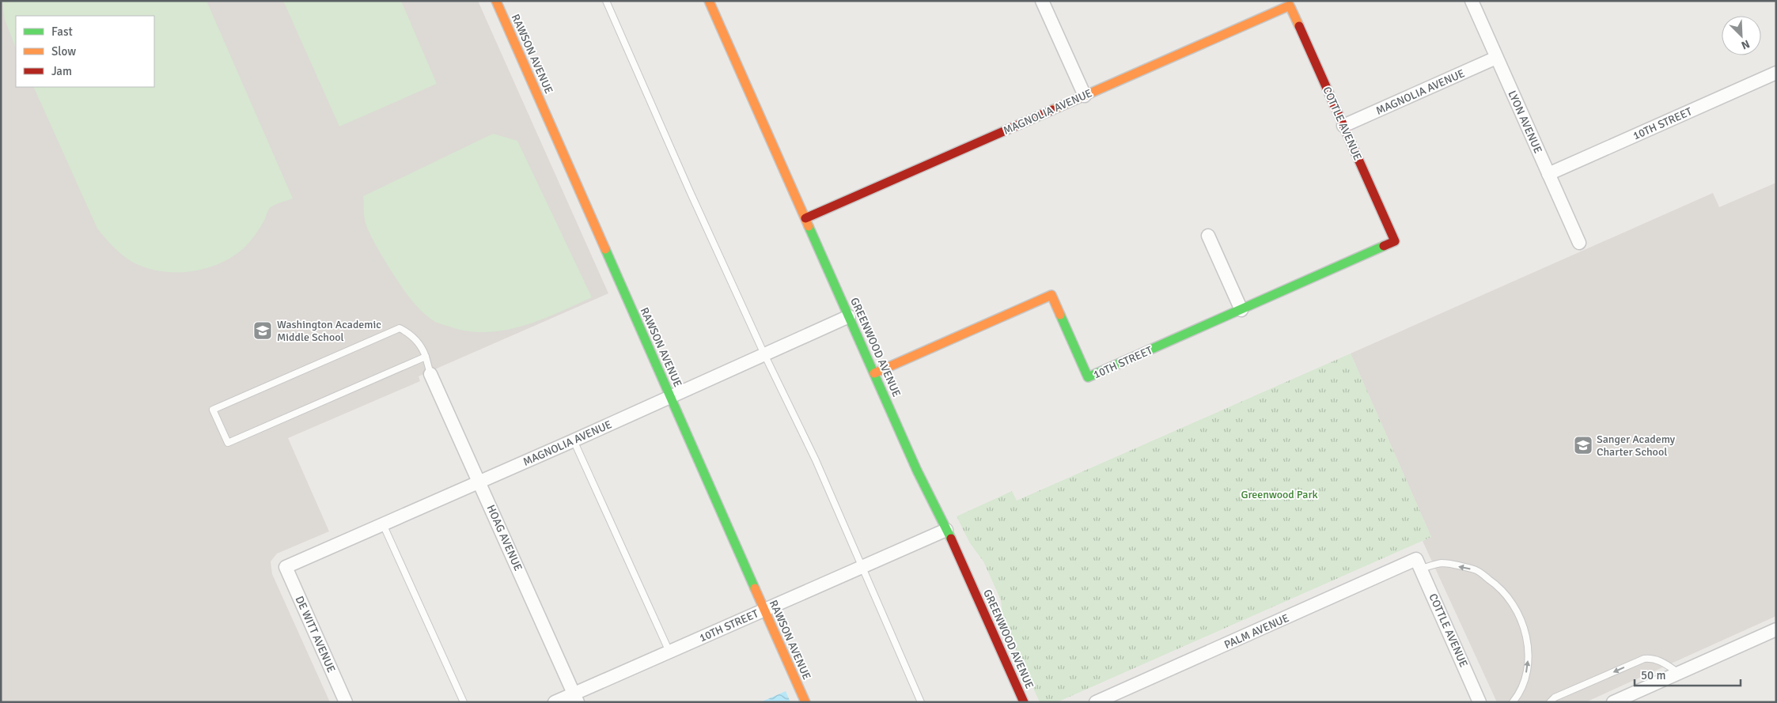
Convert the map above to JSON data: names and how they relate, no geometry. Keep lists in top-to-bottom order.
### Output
{
  "streets": {
    "street": [
      "RAWSON AVENUE",
      "MAGNOLIA AVENUE",
      "LYON AVENUE",
      "COTTLE AVENUE",
      "10TH STREET",
      "GREENWOOD AVENUE",
      "HOAG AVENUE",
      "PALM AVENUE",
      "DE WITT AVENUE"
    ]
  },
  "crossings": [
    ["RAWSON AVENUE", "MAGNOLIA AVENUE"],
    ["RAWSON AVENUE", "10TH STREET"],
    ["MAGNOLIA AVENUE", "LYON AVENUE"],
    ["MAGNOLIA AVENUE", "COTTLE AVENUE"],
    ["MAGNOLIA AVENUE", "GREENWOOD AVENUE"],
    ["MAGNOLIA AVENUE", "HOAG AVENUE"],
    ["MAGNOLIA AVENUE", "DE WITT AVENUE"],
    ["LYON AVENUE", "10TH STREET"],
    ["COTTLE AVENUE", "10TH STREET"],
    ["COTTLE AVENUE", "PALM AVENUE"],
    ["10TH STREET", "GREENWOOD AVENUE"],
    ["10TH STREET", "HOAG AVENUE"]
  ],
  "parks": ["Greenwood Park"],
  "places": {
    "school or university": ["Washington Academic Middle School", "Sanger Academy Charter School"]
  },
  "legend": ["Fast", "Slow", "Jam"],
  "scale_bar": "50 m",
  "north": "bottom right"
}
